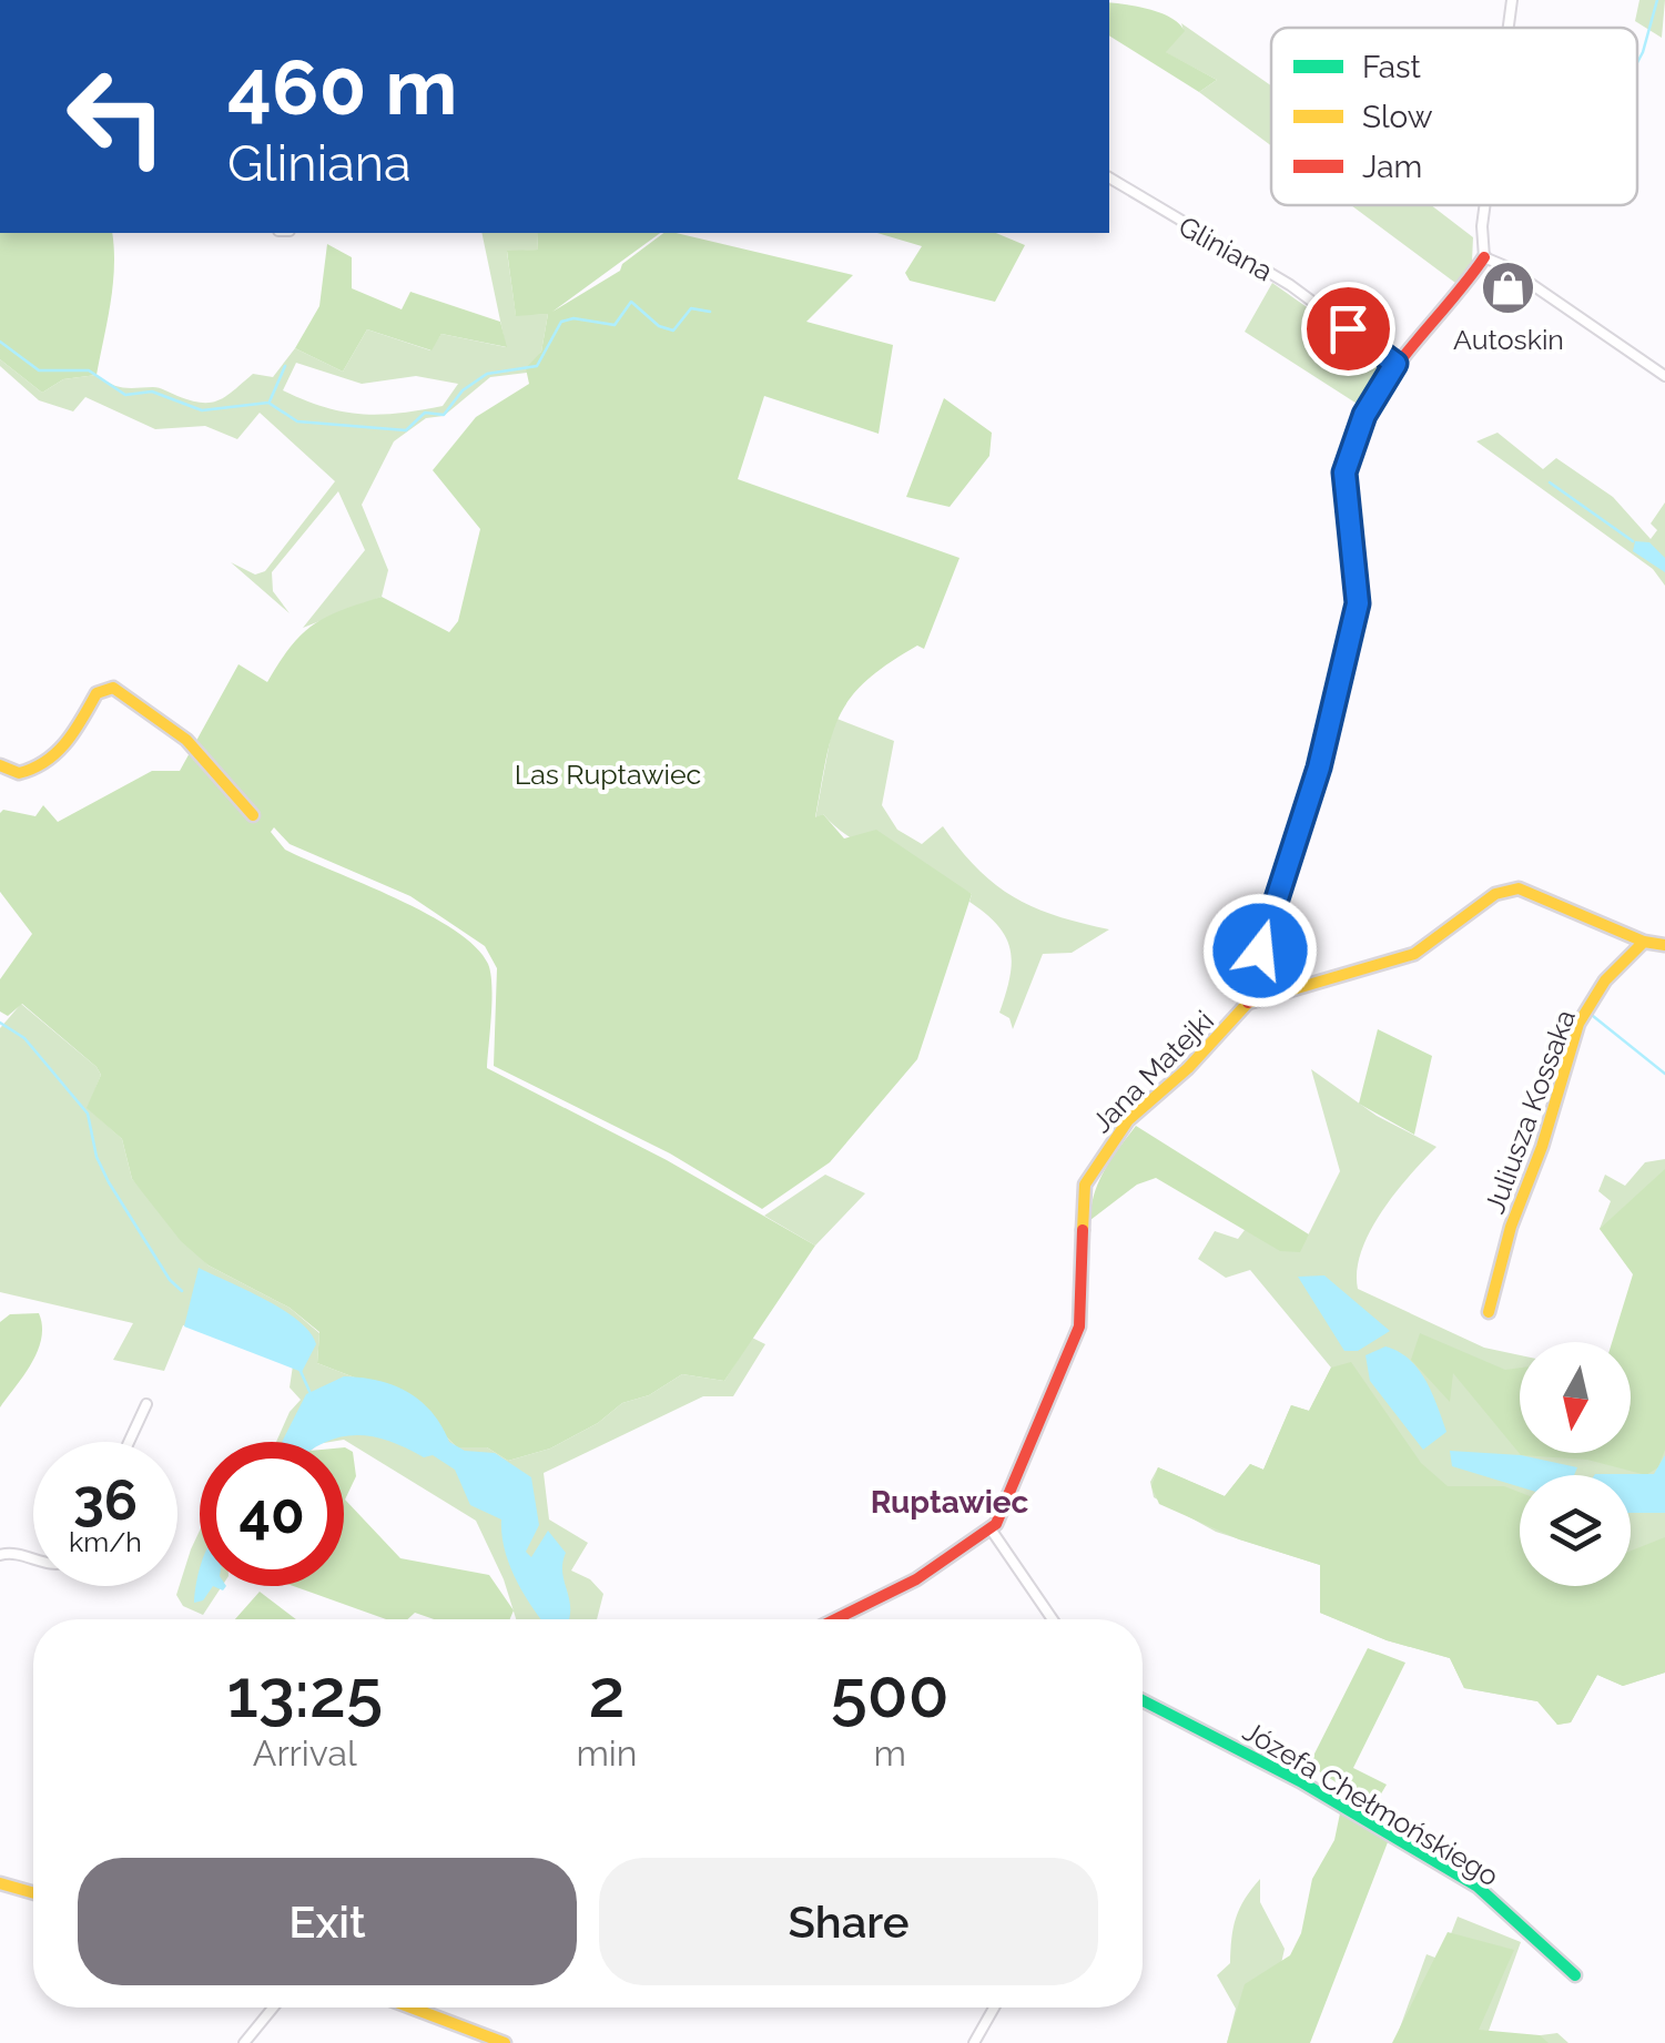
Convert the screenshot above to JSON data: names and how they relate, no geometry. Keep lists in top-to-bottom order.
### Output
{
  "streets": {
    "street": [
      "Gliniana",
      "Jana Matejki",
      "Juliusza Kossaka",
      "Józefa Chełmońskiego"
    ]
  },
  "crossings": [
    ["Jana Matejki", "Juliusza Kossaka"]
  ],
  "districts": ["Ruptawiec"],
  "parks": ["Las Ruptawiec"],
  "places": {
    "shop": ["Autoskin"]
  },
  "legend": ["Fast", "Slow", "Jam"],
  "north": "bottom",
  "page": {
    "turn": ["460 m", "Gliniana"],
    "speed": "36 km/h",
    "limit": "40",
    "eta": [
      "13:25",
      "Arrival",
      "2",
      "min",
      "500",
      "m"
    ],
    "buttons": ["Exit", "Share"]
  }
}
